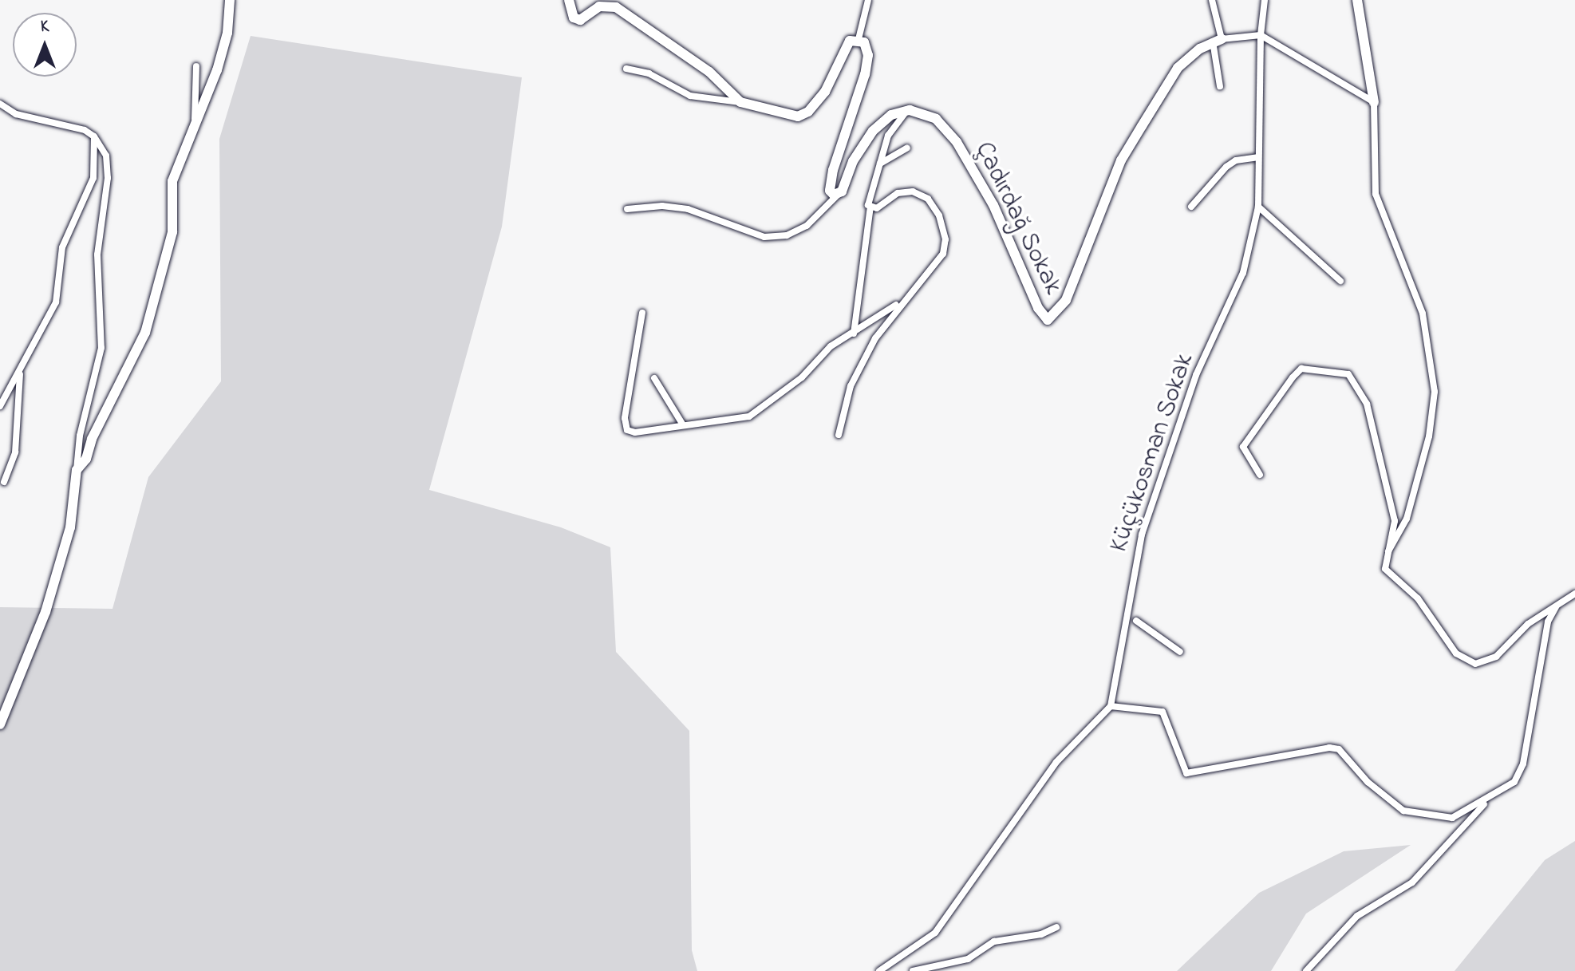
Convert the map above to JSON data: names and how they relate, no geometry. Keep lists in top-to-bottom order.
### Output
{
  "streets": {
    "street": ["Çadırdağ Sokak", "Küçükosman Sokak"]
  },
  "north": "top"
}
